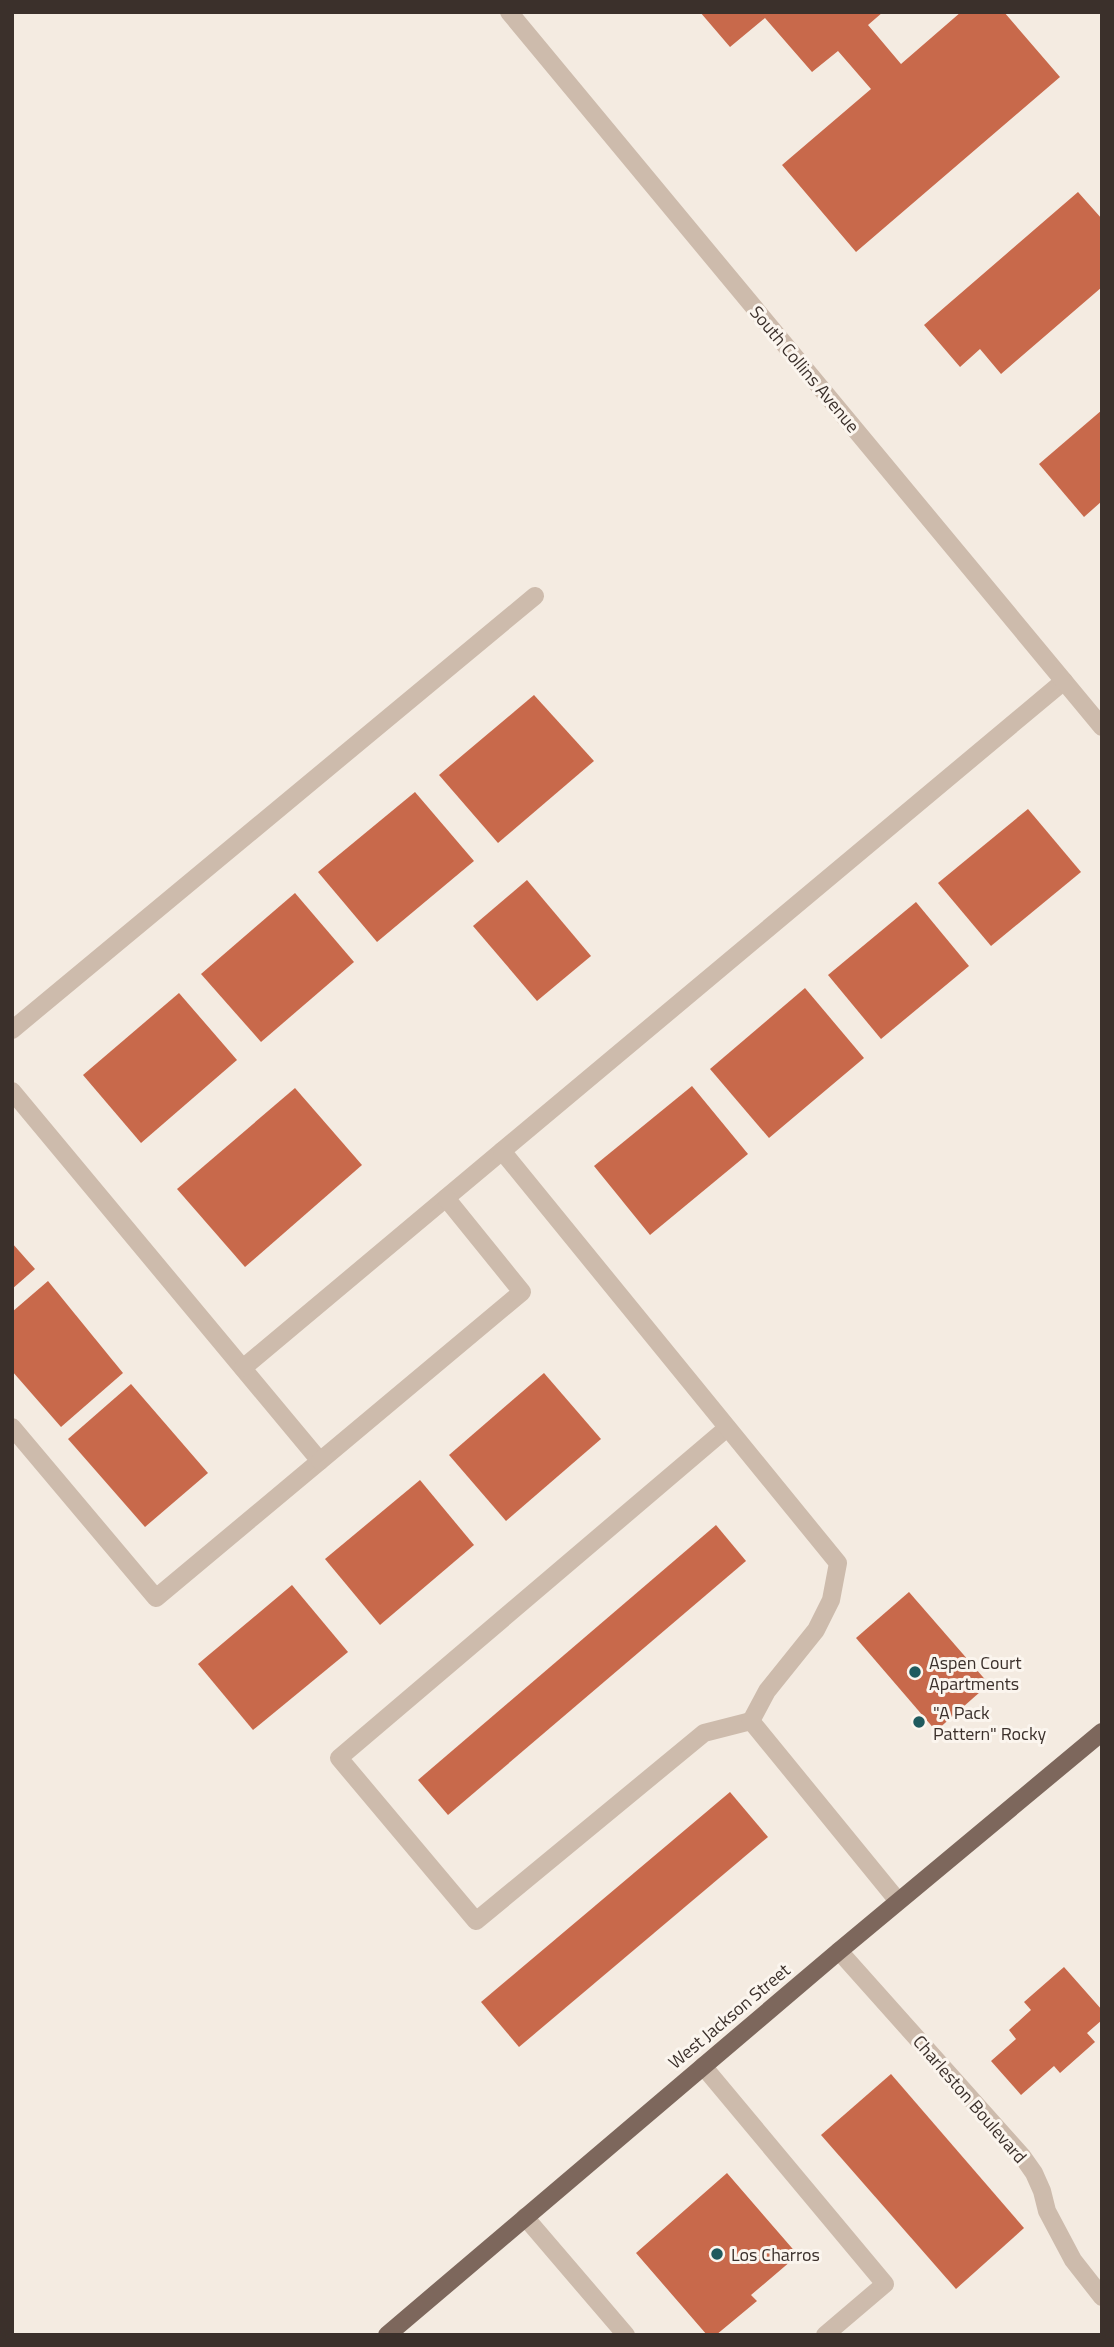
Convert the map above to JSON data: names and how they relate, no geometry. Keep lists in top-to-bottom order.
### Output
{
  "streets": {
    "main road": ["West Jackson Street"],
    "street": ["South Collins Avenue", "Charleston Boulevard"]
  },
  "crossings": [
    ["West Jackson Street", "Charleston Boulevard"]
  ],
  "places": ["Aspen Court Apartments", "\"A Pack Pattern\" Rocky", "Los Charros"]
}
